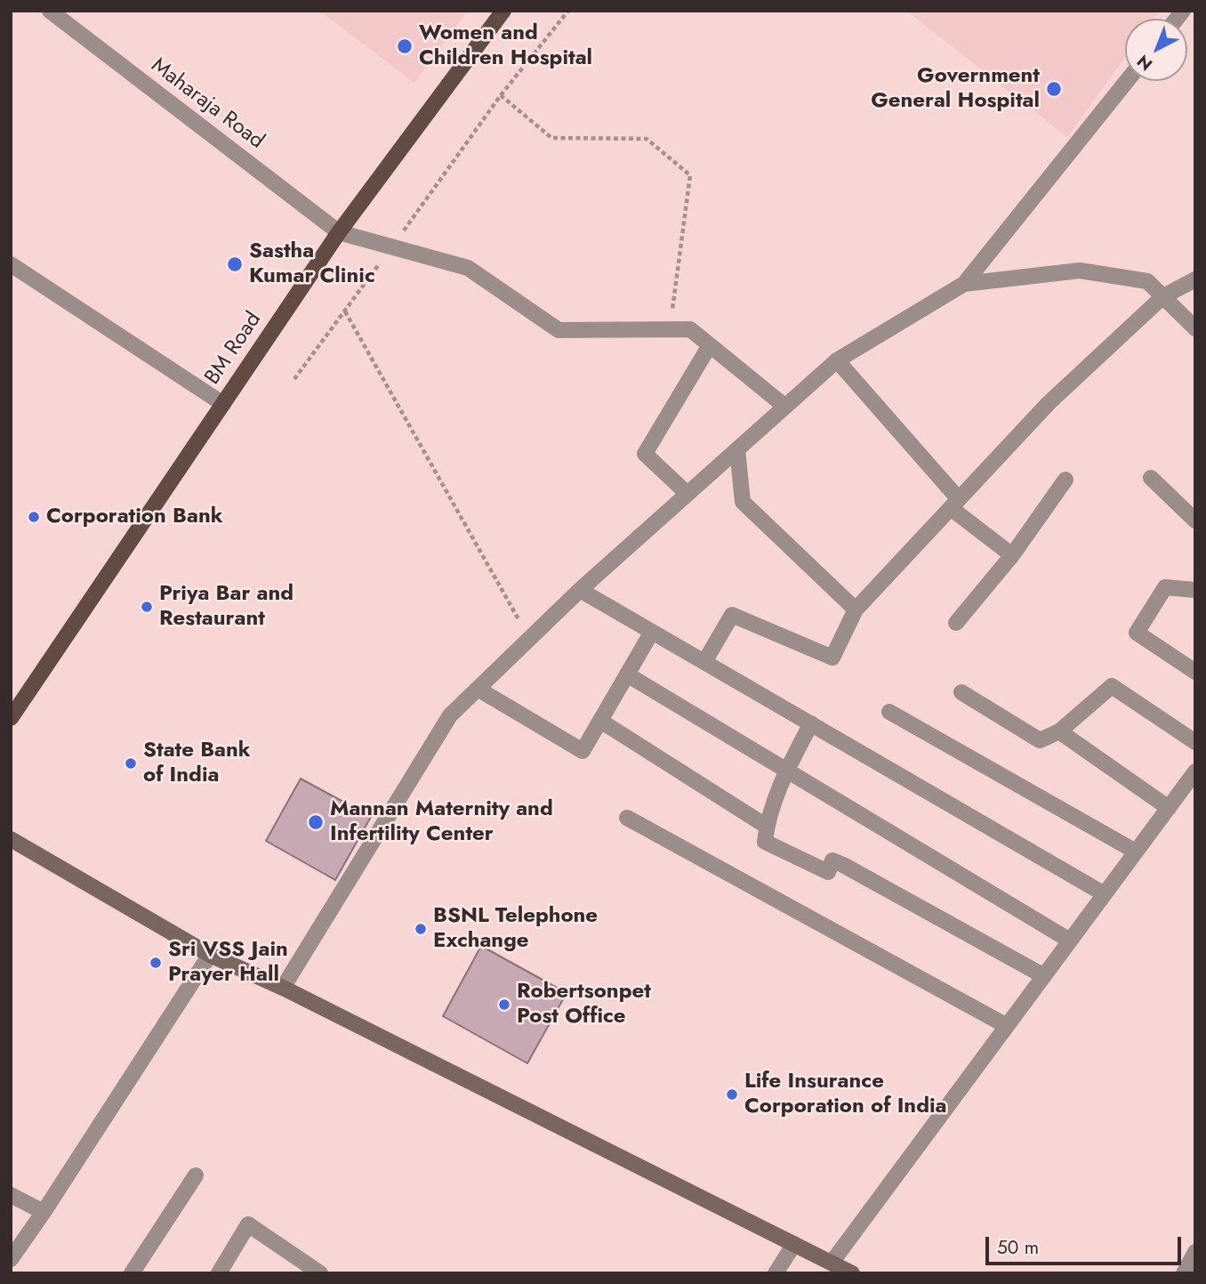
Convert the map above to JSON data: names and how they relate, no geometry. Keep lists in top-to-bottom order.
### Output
{
  "streets": {
    "main road": ["BM Road"],
    "street": ["Maharaja Road"]
  },
  "crossings": [
    ["Maharaja Road", "BM Road"]
  ],
  "places": [
    "Women and Children Hospital",
    "Government General Hospital",
    "Sastha Kumar Clinic",
    "Corporation Bank",
    "Priya Bar and Restaurant",
    "State Bank of India",
    "Mannan Maternity and Infertility Center",
    "BSNL Telephone Exchange",
    "Sri VSS Jain Prayer Hall",
    "Robertsonpet Post Office",
    "Life Insurance Corporation of India"
  ],
  "scale_bar": "50 m",
  "north": "bottom left"
}
